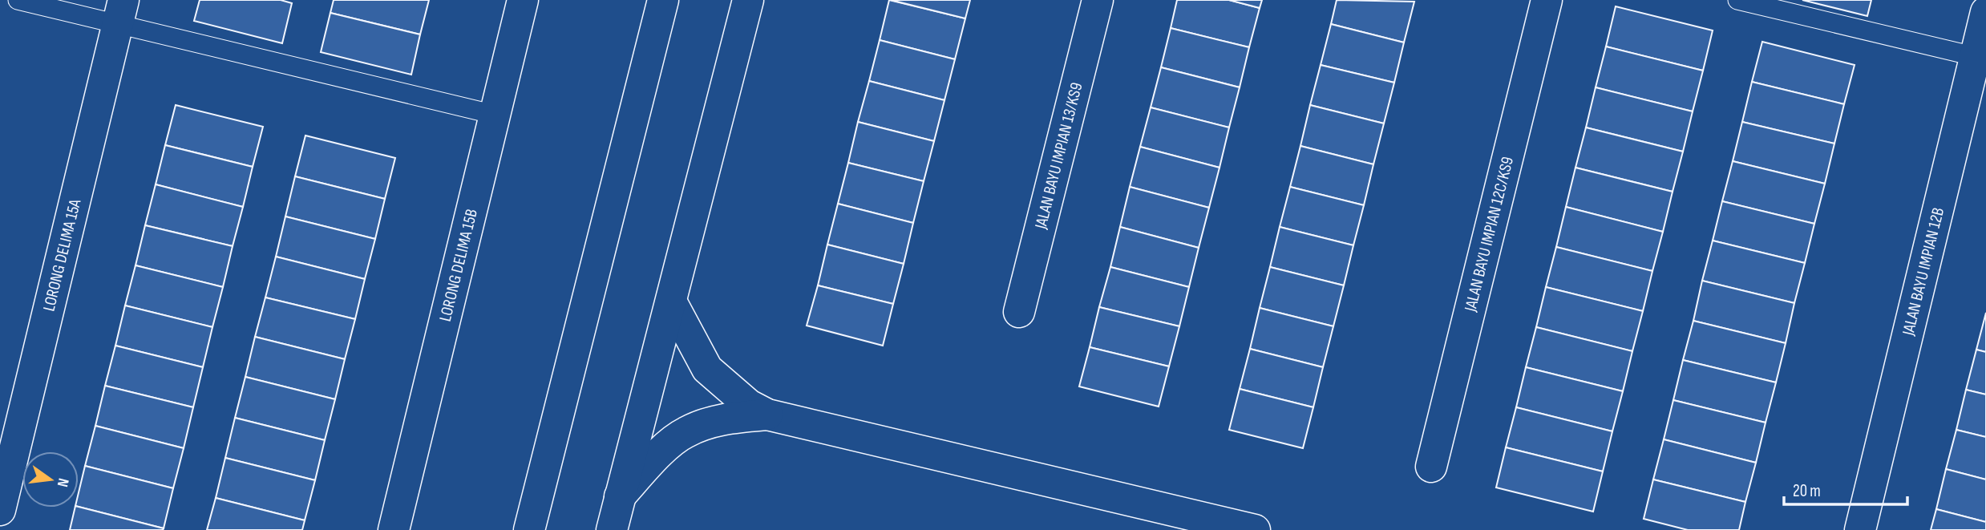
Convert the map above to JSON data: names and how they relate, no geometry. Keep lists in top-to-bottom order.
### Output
{
  "streets": {
    "street": [
      "JALAN BAYU IMPIAN 13/KS9",
      "JALAN BAYU IMPIAN 12C/KS9",
      "LORONG DELIMA 15A",
      "LORONG DELIMA 15B",
      "JALAN BAYU IMPIAN 12B"
    ]
  },
  "scale_bar": "20 m",
  "north": "right"
}
